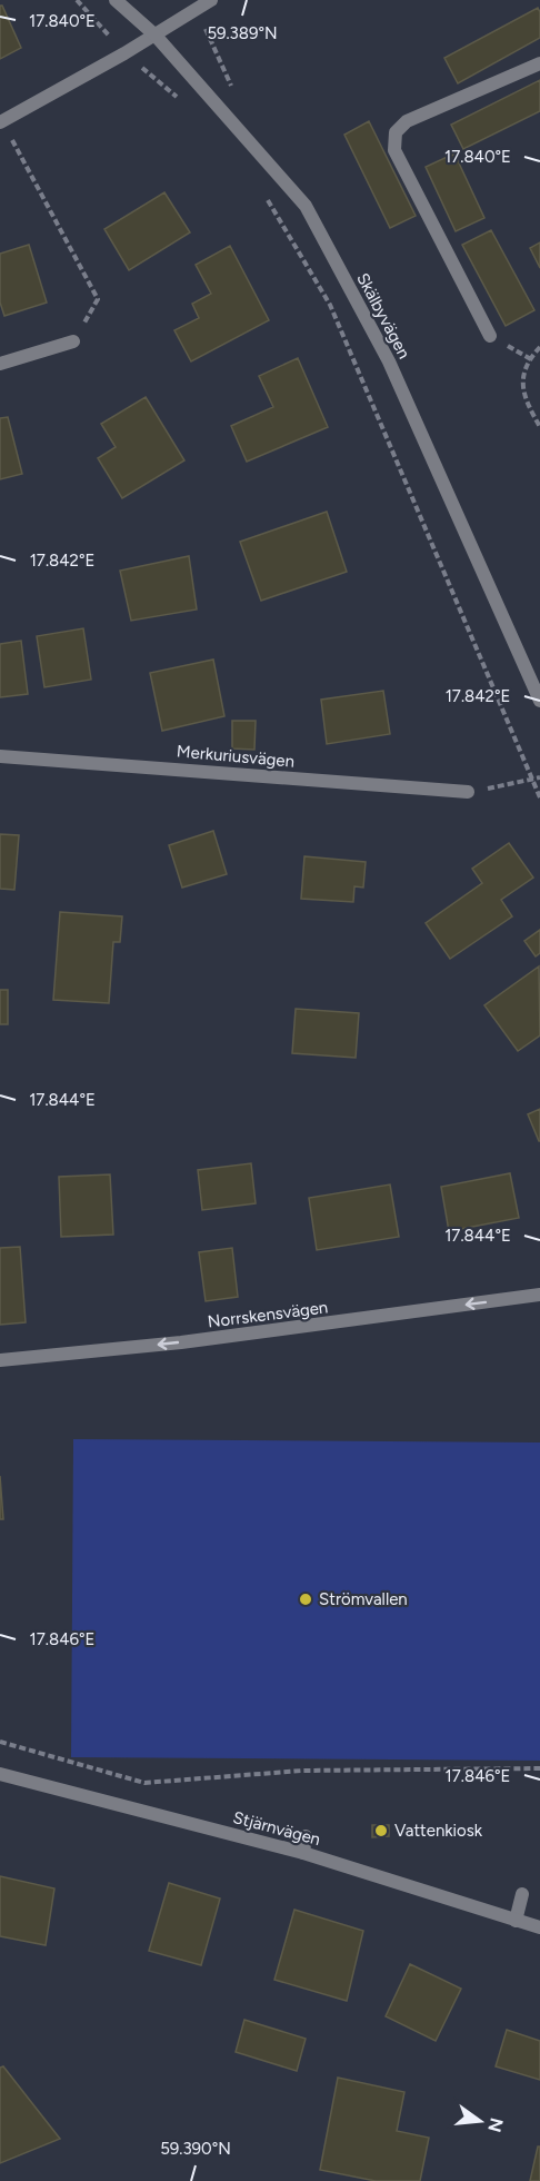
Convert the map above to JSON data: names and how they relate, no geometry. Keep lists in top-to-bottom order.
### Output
{
  "streets": {
    "street": [
      "Skälbyvägen",
      "Merkuriusvägen",
      "Norrskensvägen",
      "Stjärnvägen"
    ]
  },
  "one_way": ["Norrskensvägen"],
  "places": ["Strömvallen", "Vattenkiosk"],
  "north": "right",
  "coordinates": [
    "17.840°E",
    "59.389°N",
    "17.842°E",
    "17.844°E",
    "17.846°E",
    "59.390°N"
  ]
}
